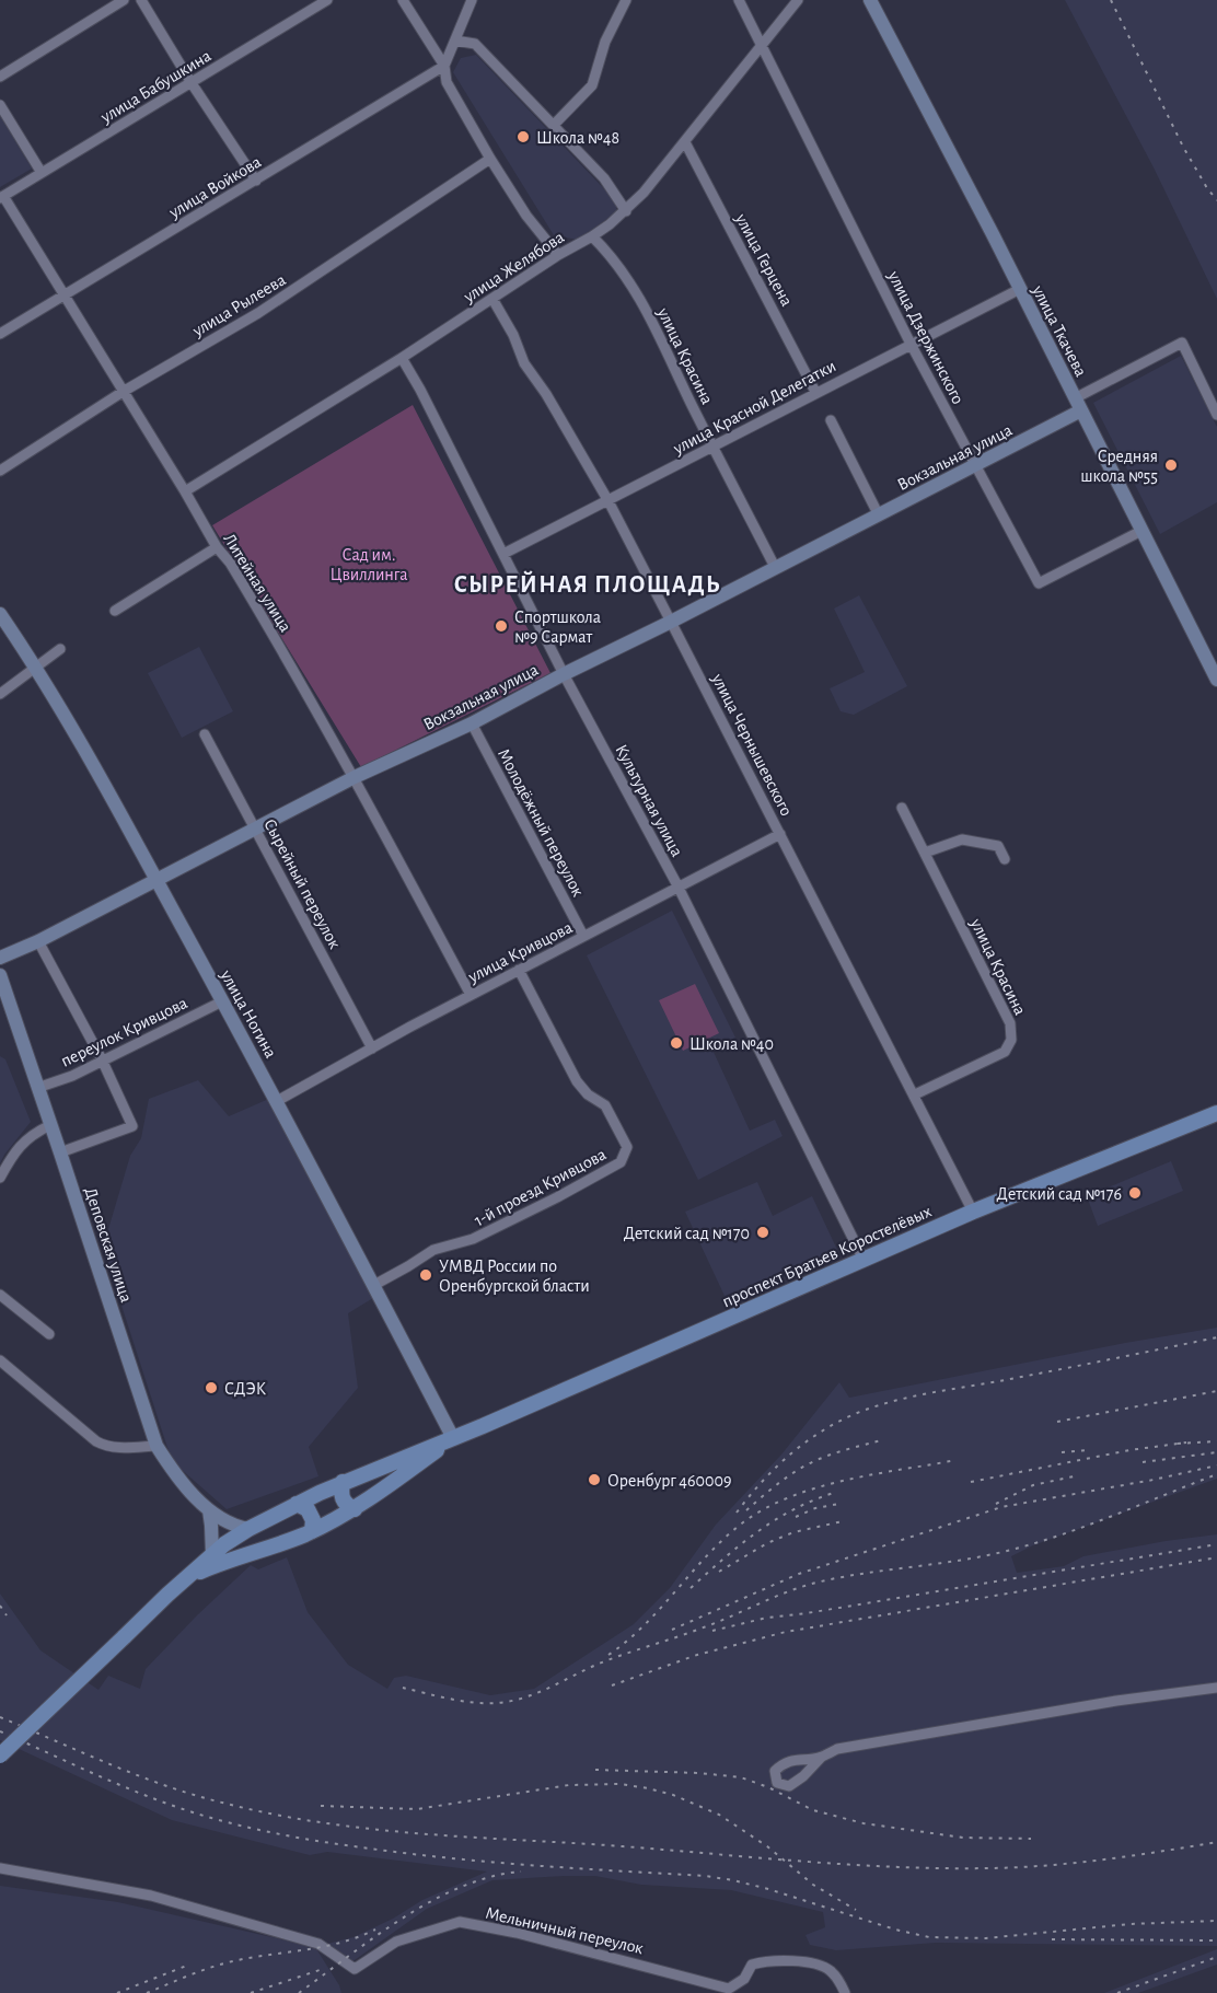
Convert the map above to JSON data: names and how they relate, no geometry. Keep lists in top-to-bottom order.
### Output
{
  "streets": {
    "main road": ["проспект Братьев Коростелёвых"],
    "street": [
      "улица Бабушкина",
      "улица Войкова",
      "улица Герцена",
      "улица Желябова",
      "улица Рылеева",
      "улица Ткачева",
      "улица Дзержинского",
      "улица Красина",
      "улица Красной Делегатки",
      "Вокзальная улица",
      "Литейная улица",
      "улица Чернышевского",
      "Культурная улица",
      "Молодёжный переулок",
      "Сырейный переулок",
      "улица Кривцова",
      "улица Ногина",
      "переулок Кривцова",
      "1-й проезд Кривцова",
      "Деповская улица",
      "Мельничный переулок"
    ]
  },
  "crossings": [
    ["улица Бабушкина", "Литейная улица"],
    ["улица Войкова", "Литейная улица"],
    ["улица Герцена", "улица Желябова"],
    ["улица Герцена", "улица Красной Делегатки"],
    ["улица Желябова", "улица Дзержинского"],
    ["улица Желябова", "улица Красина"],
    ["улица Желябова", "Литейная улица"],
    ["улица Желябова", "улица Чернышевского"],
    ["улица Желябова", "Культурная улица"],
    ["улица Рылеева", "Литейная улица"],
    ["улица Ткачева", "улица Дзержинского"],
    ["улица Ткачева", "улица Красной Делегатки"],
    ["улица Ткачева", "Вокзальная улица"],
    ["улица Дзержинского", "улица Красной Делегатки"],
    ["улица Дзержинского", "Вокзальная улица"],
    ["улица Красина", "улица Красной Делегатки"],
    ["улица Красина", "Вокзальная улица"],
    ["улица Красина", "улица Чернышевского"],
    ["улица Красной Делегатки", "улица Чернышевского"],
    ["улица Красной Делегатки", "Культурная улица"],
    ["Вокзальная улица", "Литейная улица"],
    ["Вокзальная улица", "улица Чернышевского"],
    ["Вокзальная улица", "Культурная улица"],
    ["Вокзальная улица", "Молодёжный переулок"],
    ["Вокзальная улица", "Сырейный переулок"],
    ["Вокзальная улица", "улица Ногина"],
    ["Литейная улица", "улица Кривцова"],
    ["улица Чернышевского", "улица Кривцова"],
    ["улица Чернышевского", "проспект Братьев Коростелёвых"],
    ["Культурная улица", "улица Кривцова"],
    ["Культурная улица", "проспект Братьев Коростелёвых"],
    ["Молодёжный переулок", "улица Кривцова"],
    ["Сырейный переулок", "улица Кривцова"],
    ["улица Кривцова", "улица Ногина"],
    ["улица Кривцова", "1-й проезд Кривцова"],
    ["улица Ногина", "переулок Кривцова"],
    ["улица Ногина", "1-й проезд Кривцова"],
    ["улица Ногина", "проспект Братьев Коростелёвых"],
    ["переулок Кривцова", "Деповская улица"],
    ["Деповская улица", "проспект Братьев Коростелёвых"]
  ],
  "districts": ["СЫРЕЙНАЯ ПЛОЩАДЬ"],
  "parks": ["Сад им. Цвиллинга"],
  "places": [
    "Школа №48",
    "Средняя школа №55",
    "Спортшкола №9 Сармат",
    "Школа №40",
    "Детский сад №176",
    "Детский сад №170",
    "УМВД России по Оренбургской бласти",
    "СДЭК",
    "Оренбург 460009"
  ]
}
